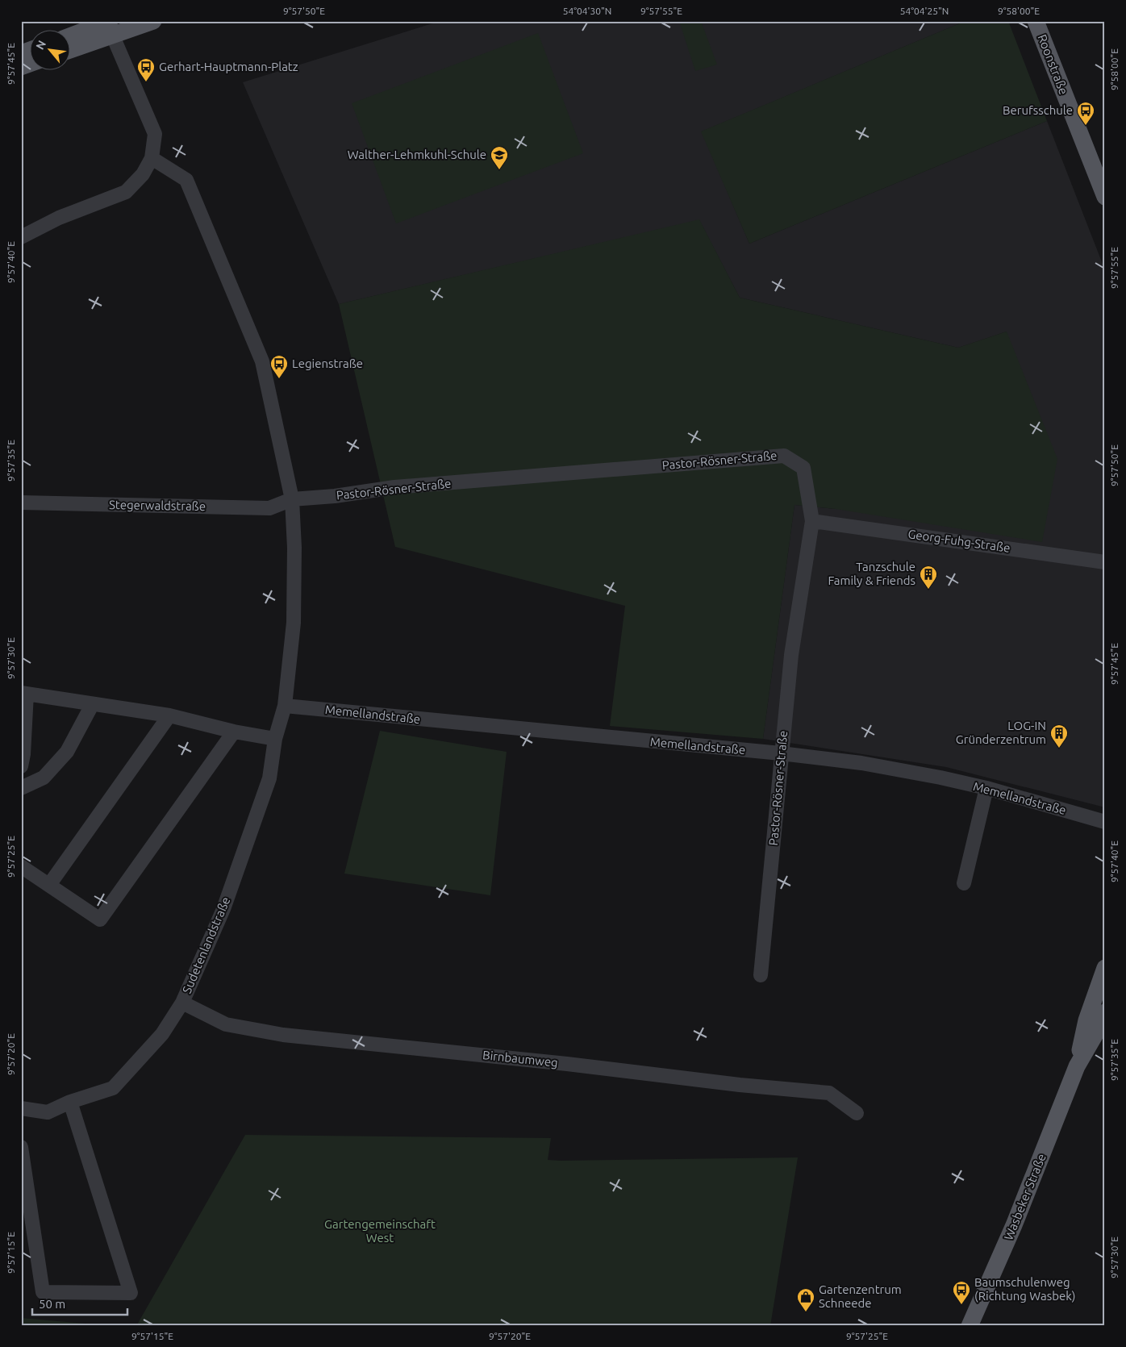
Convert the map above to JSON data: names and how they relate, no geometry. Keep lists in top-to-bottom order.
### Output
{
  "streets": {
    "main road": ["Roonstraße", "Wasbeker Straße"],
    "street": [
      "Pastor-Rösner-Straße",
      "Stegerwaldstraße",
      "Georg-Fuhg-Straße",
      "Memellandstraße",
      "Sudetenlandstraße",
      "Birnbaumweg"
    ]
  },
  "crossings": [
    ["Pastor-Rösner-Straße", "Stegerwaldstraße"],
    ["Pastor-Rösner-Straße", "Georg-Fuhg-Straße"],
    ["Pastor-Rösner-Straße", "Memellandstraße"],
    ["Memellandstraße", "Sudetenlandstraße"],
    ["Sudetenlandstraße", "Birnbaumweg"]
  ],
  "parks": ["Gartengemeinschaft West"],
  "places": {
    "bus stop": [
      "Gerhart-Hauptmann-Platz",
      "Berufsschule",
      "Legienstraße",
      "Baumschulenweg (Richtung Wasbek)"
    ],
    "school or university": ["Walther-Lehmkuhl-Schule"],
    "building": ["Tanzschule Family & Friends", "LOG-IN Gründerzentrum"],
    "shop": ["Gartenzentrum Schneede"]
  },
  "scale_bar": "50 m",
  "north": "top left",
  "coordinates": [
    "9°57'50\"E",
    "54°04'30\"N",
    "9°57'55\"E",
    "54°04'25\"N",
    "9°58'00\"E",
    "9°57'45\"E",
    "9°57'40\"E",
    "9°57'35\"E",
    "9°57'30\"E",
    "9°57'25\"E",
    "9°57'20\"E",
    "9°57'15\"E"
  ]
}
